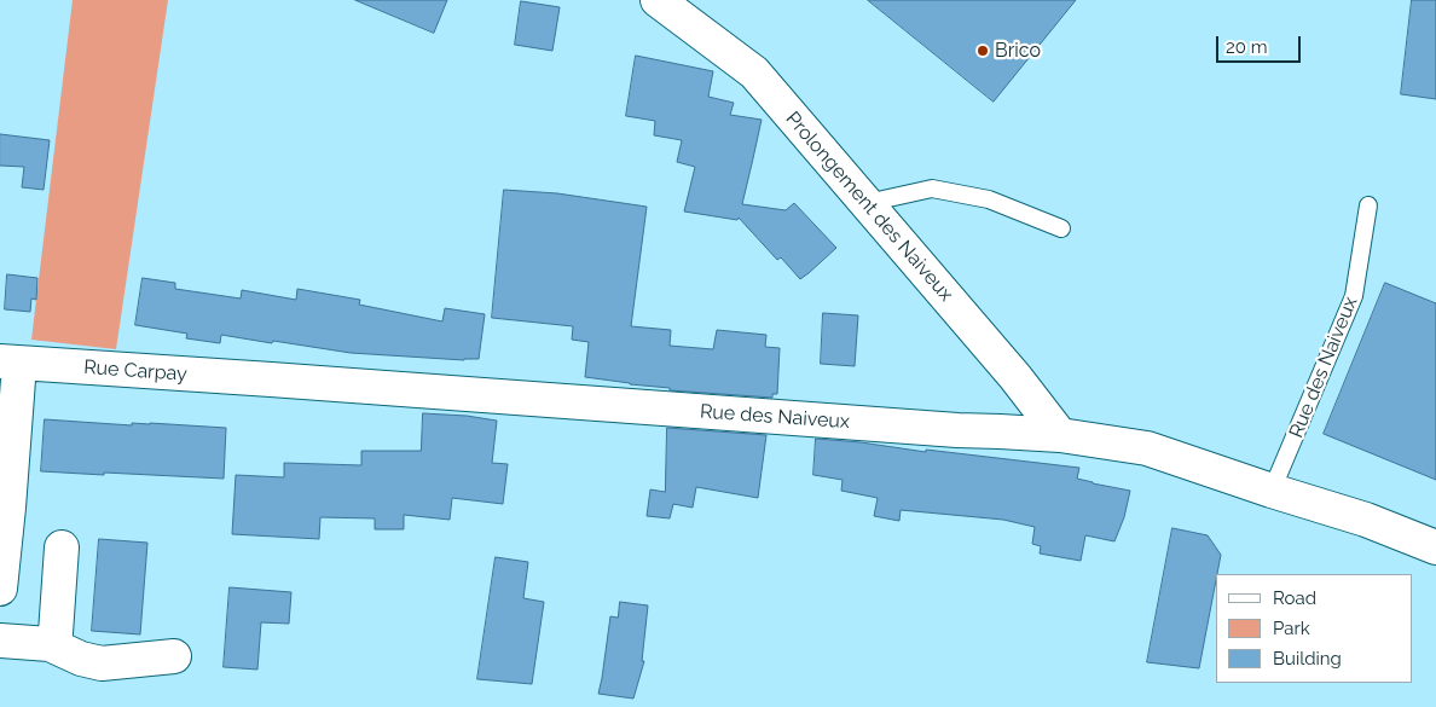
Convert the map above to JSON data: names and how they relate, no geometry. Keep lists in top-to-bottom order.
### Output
{
  "streets": {
    "street": ["Prolongement des Naiveux", "Rue des Naiveux", "Rue Carpay"]
  },
  "crossings": [
    ["Prolongement des Naiveux", "Rue des Naiveux"],
    ["Rue des Naiveux", "Rue Carpay"]
  ],
  "places": ["Brico"],
  "legend": ["Road", "Park", "Building"],
  "scale_bar": "20 m"
}
